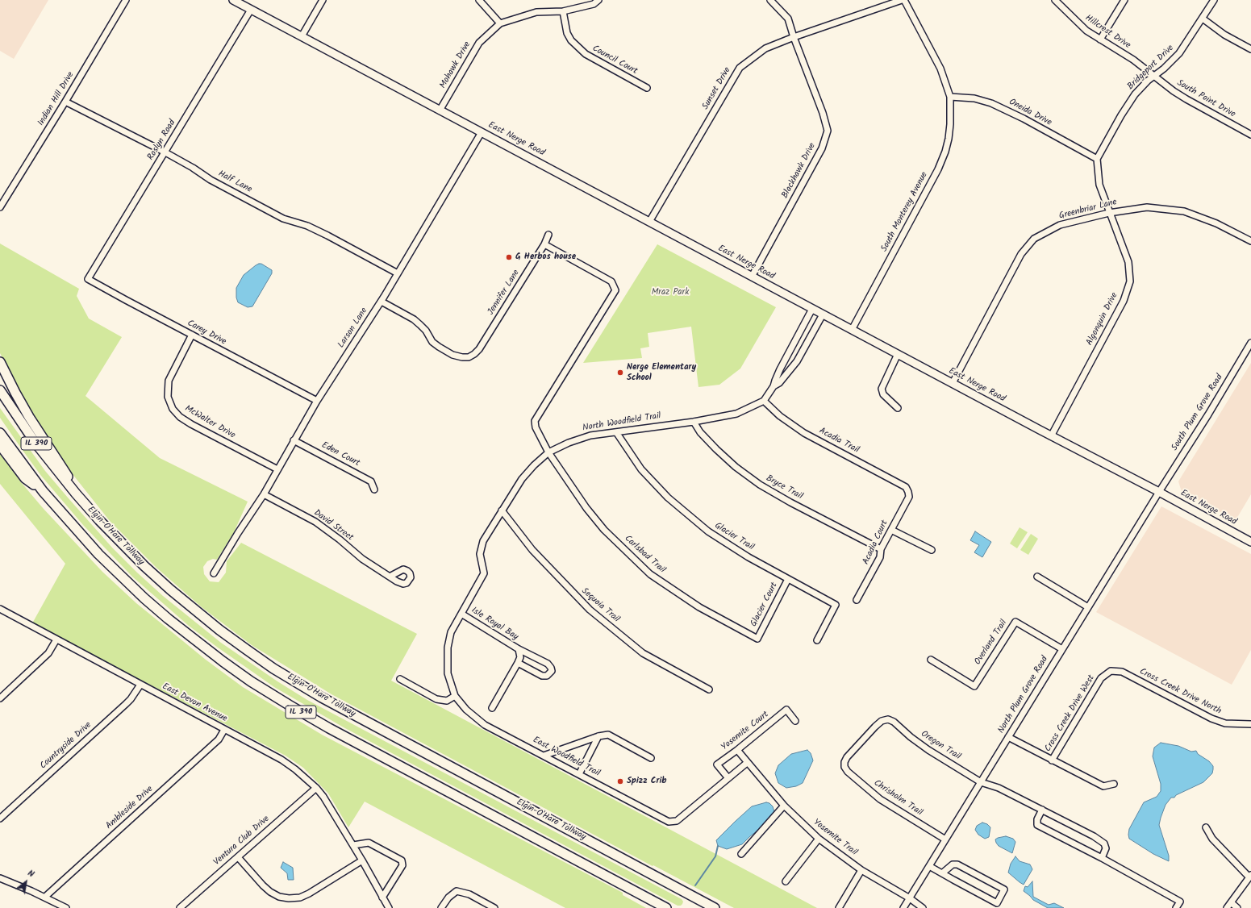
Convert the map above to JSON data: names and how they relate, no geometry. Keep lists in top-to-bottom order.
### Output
{
  "streets": {
    "highway": ["IL 390", "Elgin-O'Hare Tollway"],
    "main road": ["East Nerge Road"],
    "street": [
      "Hillcrest Drive",
      "Council Court",
      "Mohawk Drive",
      "Bridgeport Drive",
      "Sunset Drive",
      "Indian Hill Drive",
      "South Point Drive",
      "Oneida Drive",
      "Roslyn Road",
      "Blackhawk Drive",
      "Half Lane",
      "Greenbriar Lane",
      "South Monterey Avenue",
      "Jennifer Lane",
      "Algonquin Drive",
      "Larson Lane",
      "Carey Drive",
      "South Plum Grove Road",
      "McWalter Drive",
      "North Woodfield Trail",
      "Acadia Trail",
      "Eden Court",
      "Bryce Trail",
      "David Street",
      "Glacier Trail",
      "Acadia Court",
      "Carlsbad Trail",
      "Glacier Court",
      "Sequoia Trail",
      "Isle Royal Bay",
      "Overland Trail",
      "Cross Creek Drive North",
      "North Plum Grove Road",
      "East Devon Avenue",
      "Cross Creek Drive West",
      "Yosemite Court",
      "Countryside Drive",
      "Oregon Trail",
      "East Woodfield Trail",
      "Chrisholm Trail",
      "Ambleside Drive",
      "Yosemite Trail",
      "Ventura Club Drive"
    ]
  },
  "crossings": [
    ["Hillcrest Drive", "Bridgeport Drive"],
    ["Hillcrest Drive", "South Point Drive"],
    ["Council Court", "Mohawk Drive"],
    ["Mohawk Drive", "East Nerge Road"],
    ["Bridgeport Drive", "South Point Drive"],
    ["Bridgeport Drive", "Oneida Drive"],
    ["Bridgeport Drive", "Algonquin Drive"],
    ["Sunset Drive", "East Nerge Road"],
    ["Sunset Drive", "Blackhawk Drive"],
    ["Sunset Drive", "South Monterey Avenue"],
    ["Indian Hill Drive", "Half Lane"],
    ["Oneida Drive", "South Monterey Avenue"],
    ["Oneida Drive", "Algonquin Drive"],
    ["East Nerge Road", "Roslyn Road"],
    ["East Nerge Road", "Blackhawk Drive"],
    ["East Nerge Road", "Greenbriar Lane"],
    ["East Nerge Road", "South Monterey Avenue"],
    ["East Nerge Road", "Algonquin Drive"],
    ["East Nerge Road", "Larson Lane"],
    ["East Nerge Road", "South Plum Grove Road"],
    ["East Nerge Road", "North Plum Grove Road"],
    ["Roslyn Road", "Half Lane"],
    ["Roslyn Road", "Carey Drive"],
    ["Half Lane", "Larson Lane"],
    ["Greenbriar Lane", "Algonquin Drive"],
    ["Jennifer Lane", "Larson Lane"],
    ["Larson Lane", "Carey Drive"],
    ["Larson Lane", "McWalter Drive"],
    ["Larson Lane", "Eden Court"],
    ["Larson Lane", "David Street"],
    ["Carey Drive", "McWalter Drive"],
    ["South Plum Grove Road", "North Plum Grove Road"],
    ["North Woodfield Trail", "Acadia Trail"],
    ["North Woodfield Trail", "Bryce Trail"],
    ["North Woodfield Trail", "Glacier Trail"],
    ["North Woodfield Trail", "Carlsbad Trail"],
    ["North Woodfield Trail", "Sequoia Trail"],
    ["North Woodfield Trail", "Isle Royal Bay"],
    ["North Woodfield Trail", "East Woodfield Trail"],
    ["Acadia Trail", "Acadia Court"],
    ["Bryce Trail", "Acadia Court"],
    ["Glacier Trail", "Glacier Court"],
    ["Carlsbad Trail", "Glacier Court"],
    ["Overland Trail", "North Plum Grove Road"],
    ["Cross Creek Drive North", "Cross Creek Drive West"],
    ["North Plum Grove Road", "Oregon Trail"],
    ["North Plum Grove Road", "Chrisholm Trail"],
    ["North Plum Grove Road", "Yosemite Trail"],
    ["East Devon Avenue", "Countryside Drive"],
    ["East Devon Avenue", "Ambleside Drive"],
    ["East Devon Avenue", "Ventura Club Drive"],
    ["Yosemite Court", "East Woodfield Trail"],
    ["Yosemite Court", "Yosemite Trail"],
    ["Oregon Trail", "Chrisholm Trail"]
  ],
  "parks": ["Mraz Park"],
  "places": ["G Herbos house", "Nerge Elementary School", "Spizz Crib"],
  "north": "top right"
}
